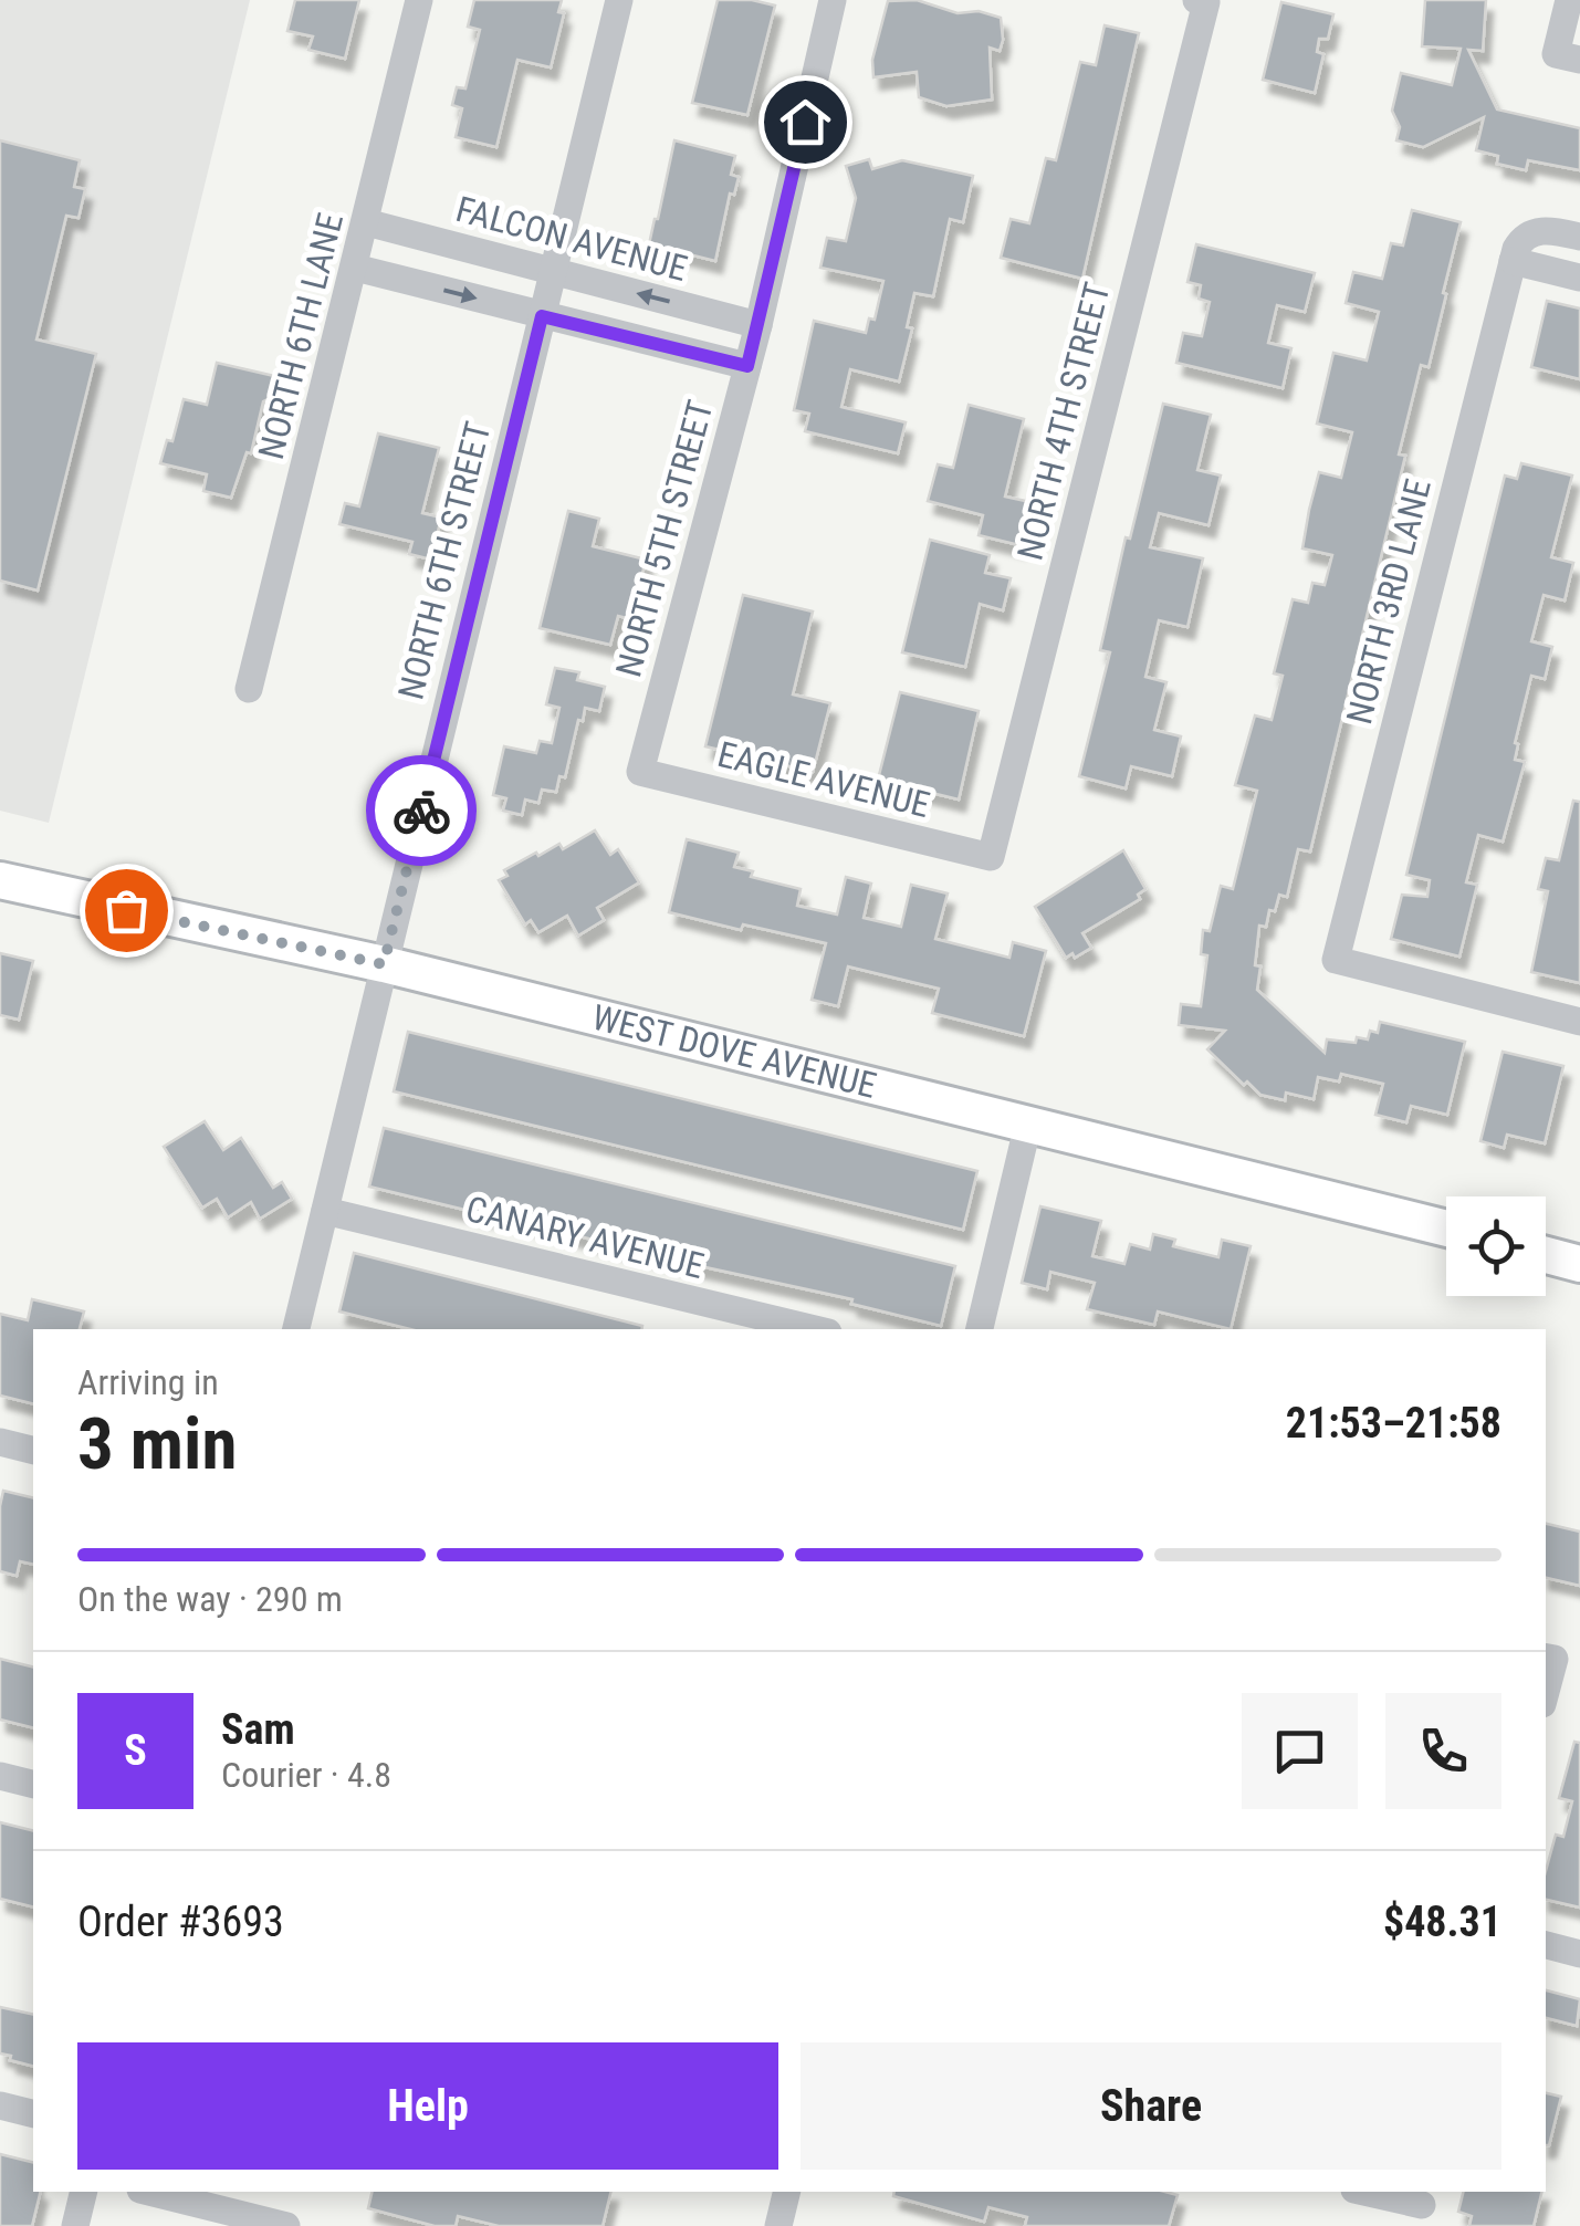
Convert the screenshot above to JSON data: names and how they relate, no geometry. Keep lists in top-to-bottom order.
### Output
{
  "streets": {
    "main road": ["WEST DOVE AVENUE"],
    "street": [
      "FALCON AVENUE",
      "NORTH 6TH LANE",
      "NORTH 4TH STREET",
      "NORTH 5TH STREET",
      "NORTH 6TH STREET",
      "NORTH 3RD LANE",
      "EAGLE AVENUE",
      "CANARY AVENUE"
    ]
  },
  "crossings": [
    ["FALCON AVENUE", "NORTH 6TH LANE"],
    ["FALCON AVENUE", "NORTH 5TH STREET"],
    ["FALCON AVENUE", "NORTH 6TH STREET"],
    ["NORTH 4TH STREET", "EAGLE AVENUE"],
    ["NORTH 5TH STREET", "EAGLE AVENUE"],
    ["NORTH 6TH STREET", "WEST DOVE AVENUE"],
    ["NORTH 6TH STREET", "CANARY AVENUE"]
  ],
  "page": {
    "heading": ["3 min", "Arriving in", "21:53–21:58"],
    "panel": [
      "Sam",
      "Courier · 4.8",
      "Order #3693",
      "$48.31"
    ],
    "bar": "On the way · 290 m",
    "round": "S",
    "buttons": ["Help", "Share"]
  }
}
